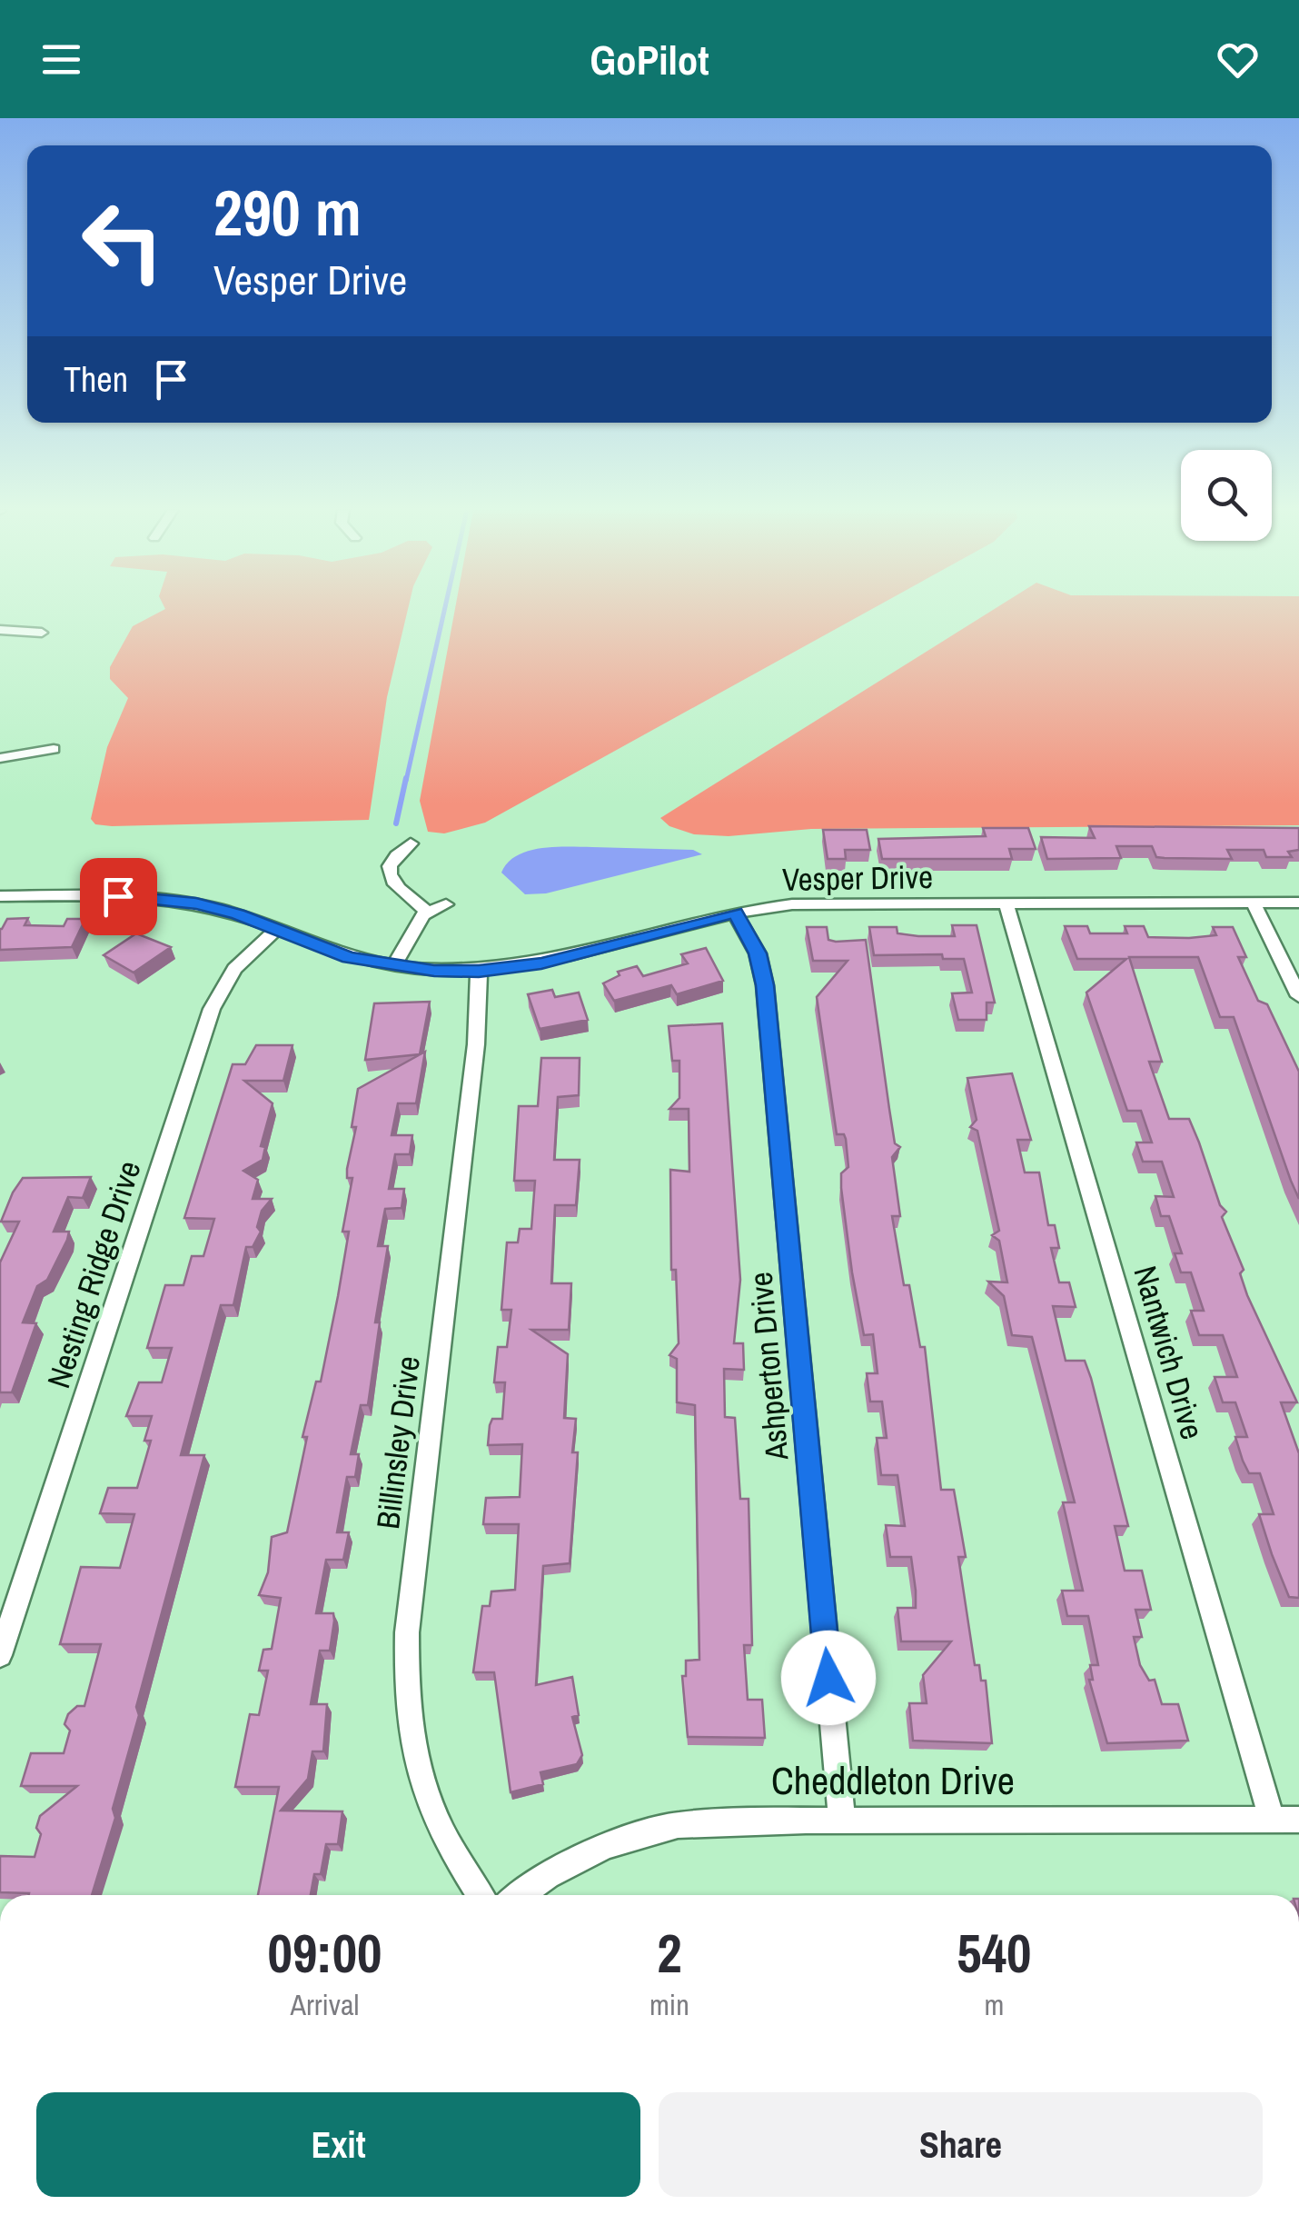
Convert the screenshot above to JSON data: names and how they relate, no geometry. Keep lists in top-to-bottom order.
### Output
{
  "streets": {
    "street": [
      "Vesper Drive",
      "Nesting Ridge Drive",
      "Nantwich Drive",
      "Ashperton Drive",
      "Billinsley Drive",
      "Cheddleton Drive"
    ]
  },
  "crossings": [
    ["Vesper Drive", "Nesting Ridge Drive"],
    ["Vesper Drive", "Nantwich Drive"],
    ["Vesper Drive", "Ashperton Drive"],
    ["Vesper Drive", "Billinsley Drive"],
    ["Nantwich Drive", "Cheddleton Drive"],
    ["Ashperton Drive", "Cheddleton Drive"]
  ],
  "page": {
    "header": "GoPilot",
    "turn": ["290 m", "Vesper Drive"],
    "then": "Then",
    "eta": [
      "09:00",
      "Arrival",
      "2",
      "min",
      "540",
      "m"
    ],
    "buttons": ["Exit", "Share"]
  }
}
